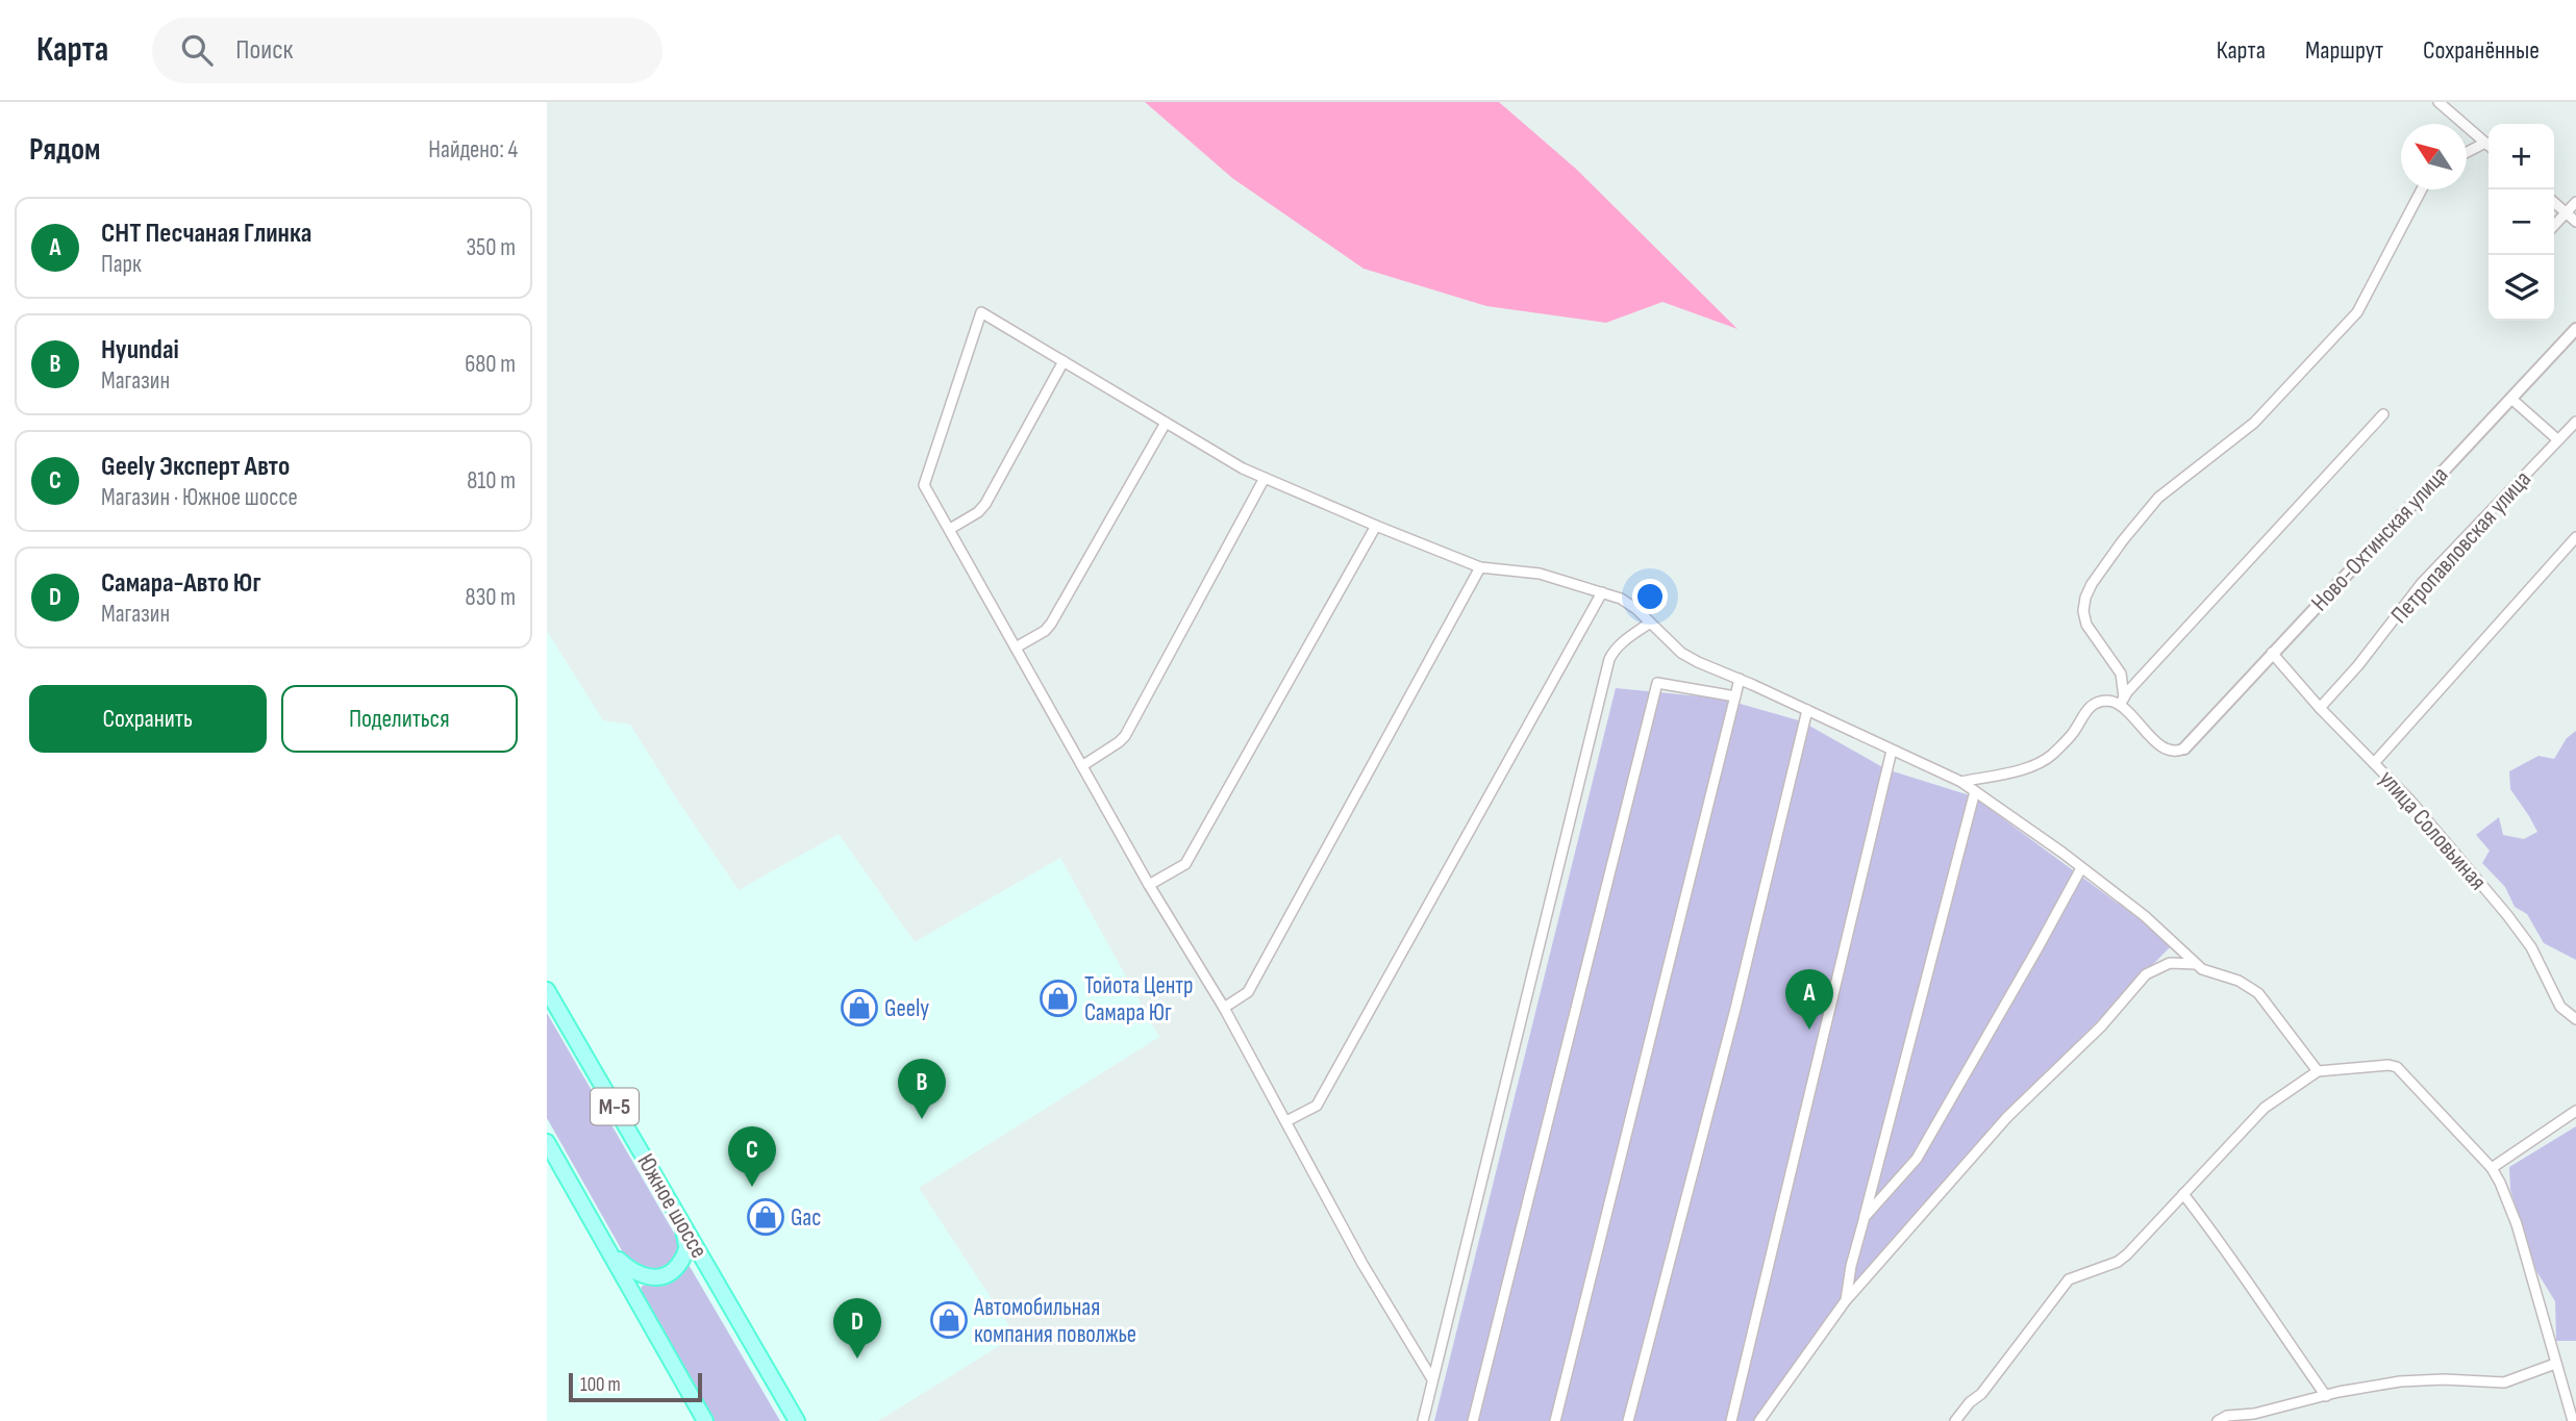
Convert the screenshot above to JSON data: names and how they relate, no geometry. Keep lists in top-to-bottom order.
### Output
{
  "streets": {
    "main road": ["М-5", "Южное шоссе"],
    "street": ["Ново-Охтинская улица", "Петропавловская улица", "улица Соловьиная"]
  },
  "crossings": [
    ["Ново-Охтинская улица", "улица Соловьиная"],
    ["Петропавловская улица", "улица Соловьиная"]
  ],
  "places": {
    "shop": [
      "Тойота Центр Самара Юг",
      "Geely",
      "Gac",
      "Автомобильная компания поволжье"
    ]
  },
  "scale_bar": "100 m",
  "north": "top left",
  "page": {
    "header": "Карта",
    "search": "Поиск",
    "nav": ["Карта", "Маршрут", "Сохранённые"],
    "heading": ["Рядом", "Найдено: 4"],
    "map_buttons": ["+", "−"],
    "list": [
      {
        "mark": "A",
        "name": "СНТ Песчаная Глинка",
        "note": "Парк",
        "value": "350 m"
      },
      {
        "mark": "B",
        "name": "Hyundai",
        "note": "Магазин",
        "value": "680 m"
      },
      {
        "mark": "C",
        "name": "Geely Эксперт Авто",
        "note": "Магазин · Южное шоссе",
        "value": "810 m"
      },
      {
        "mark": "D",
        "name": "Самара-Авто Юг",
        "note": "Магазин",
        "value": "830 m"
      }
    ],
    "buttons": ["Сохранить", "Поделиться"],
    "pins": [
      "A",
      "B",
      "C",
      "D"
    ],
    "scale": "100 m"
  }
}
